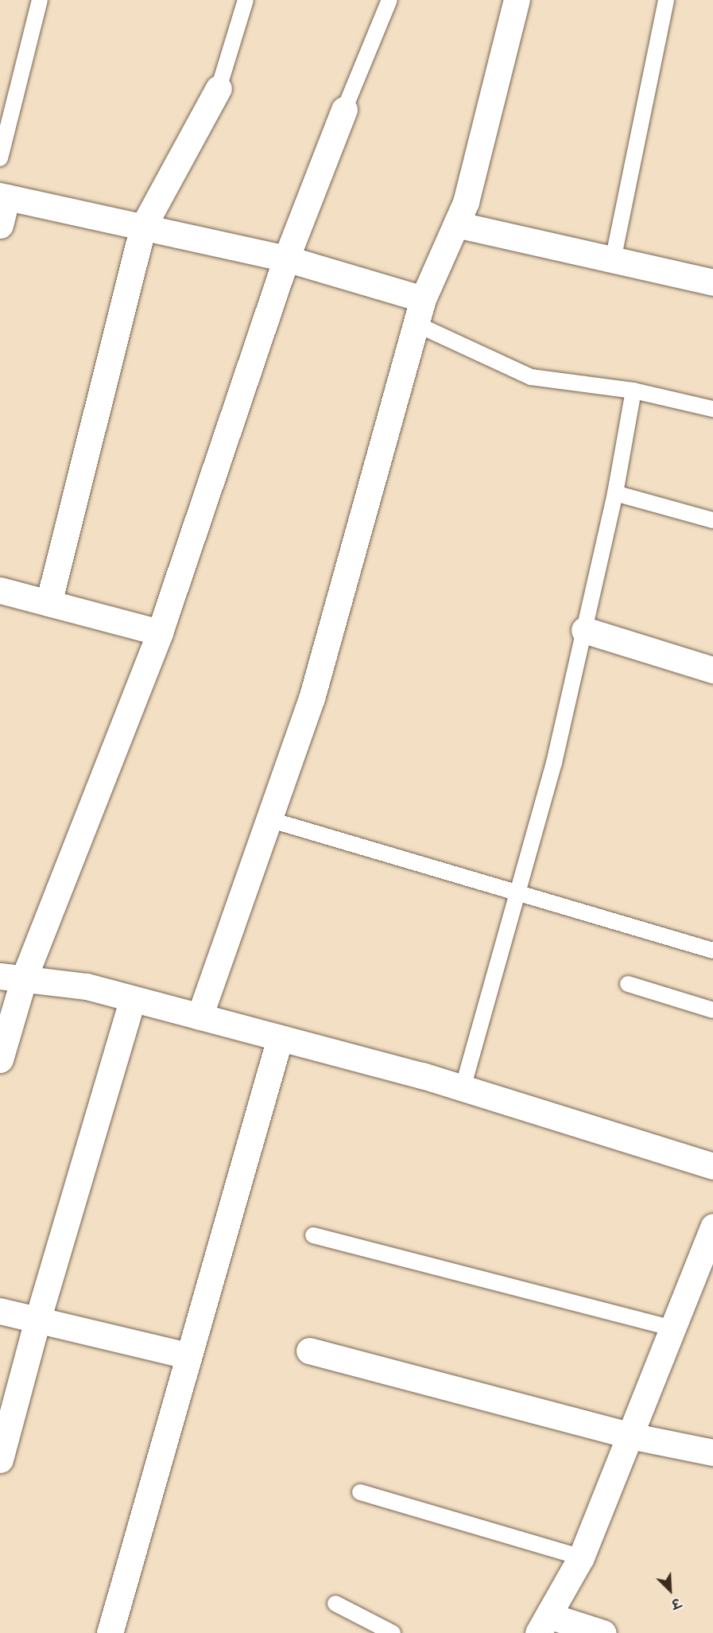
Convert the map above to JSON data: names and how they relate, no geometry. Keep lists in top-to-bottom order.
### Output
{
  "north": "bottom right"
}
